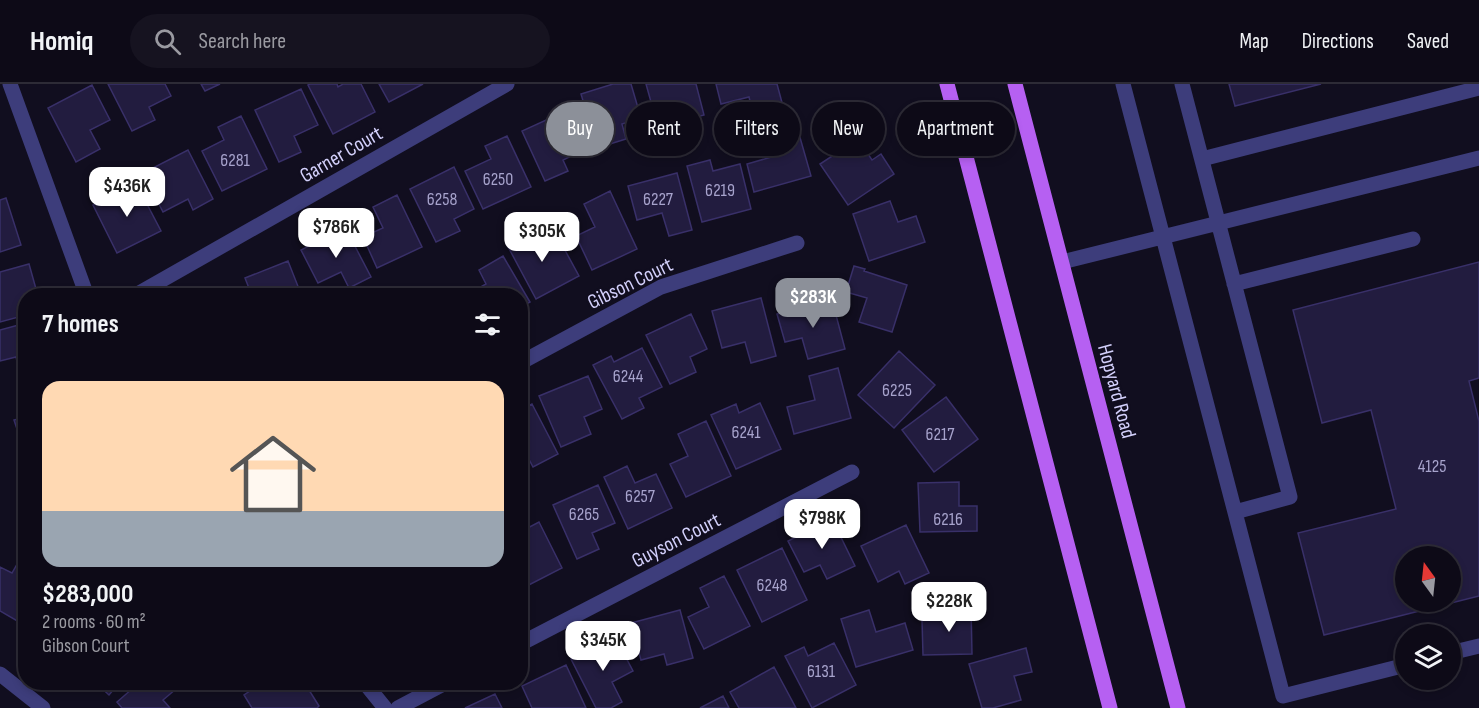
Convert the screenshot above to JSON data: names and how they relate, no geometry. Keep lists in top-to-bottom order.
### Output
{
  "streets": {
    "main road": ["Hopyard Road"],
    "street": ["Garner Court", "Gibson Court", "Guyson Court"]
  },
  "house_numbers": [
    "6281",
    "6250",
    "6219",
    "6258",
    "6227",
    "6244",
    "6225",
    "6241",
    "6217",
    "4125",
    "6257",
    "6265",
    "6216",
    "6248",
    "6131"
  ],
  "north": "top",
  "page": {
    "header": "Homiq",
    "search": "Search here",
    "nav": ["Map", "Directions", "Saved"],
    "chip": [
      "Buy",
      "Rent",
      "Filters",
      "New",
      "Apartment"
    ],
    "price": [
      "$436K",
      "$786K",
      "$305K",
      "$283K",
      "$798K",
      "$228K",
      "$345K"
    ],
    "heading": "7 homes",
    "list": [
      {
        "name": "$283,000",
        "note": "2 rooms · 60 m² · Gibson Court"
      }
    ]
  }
}
